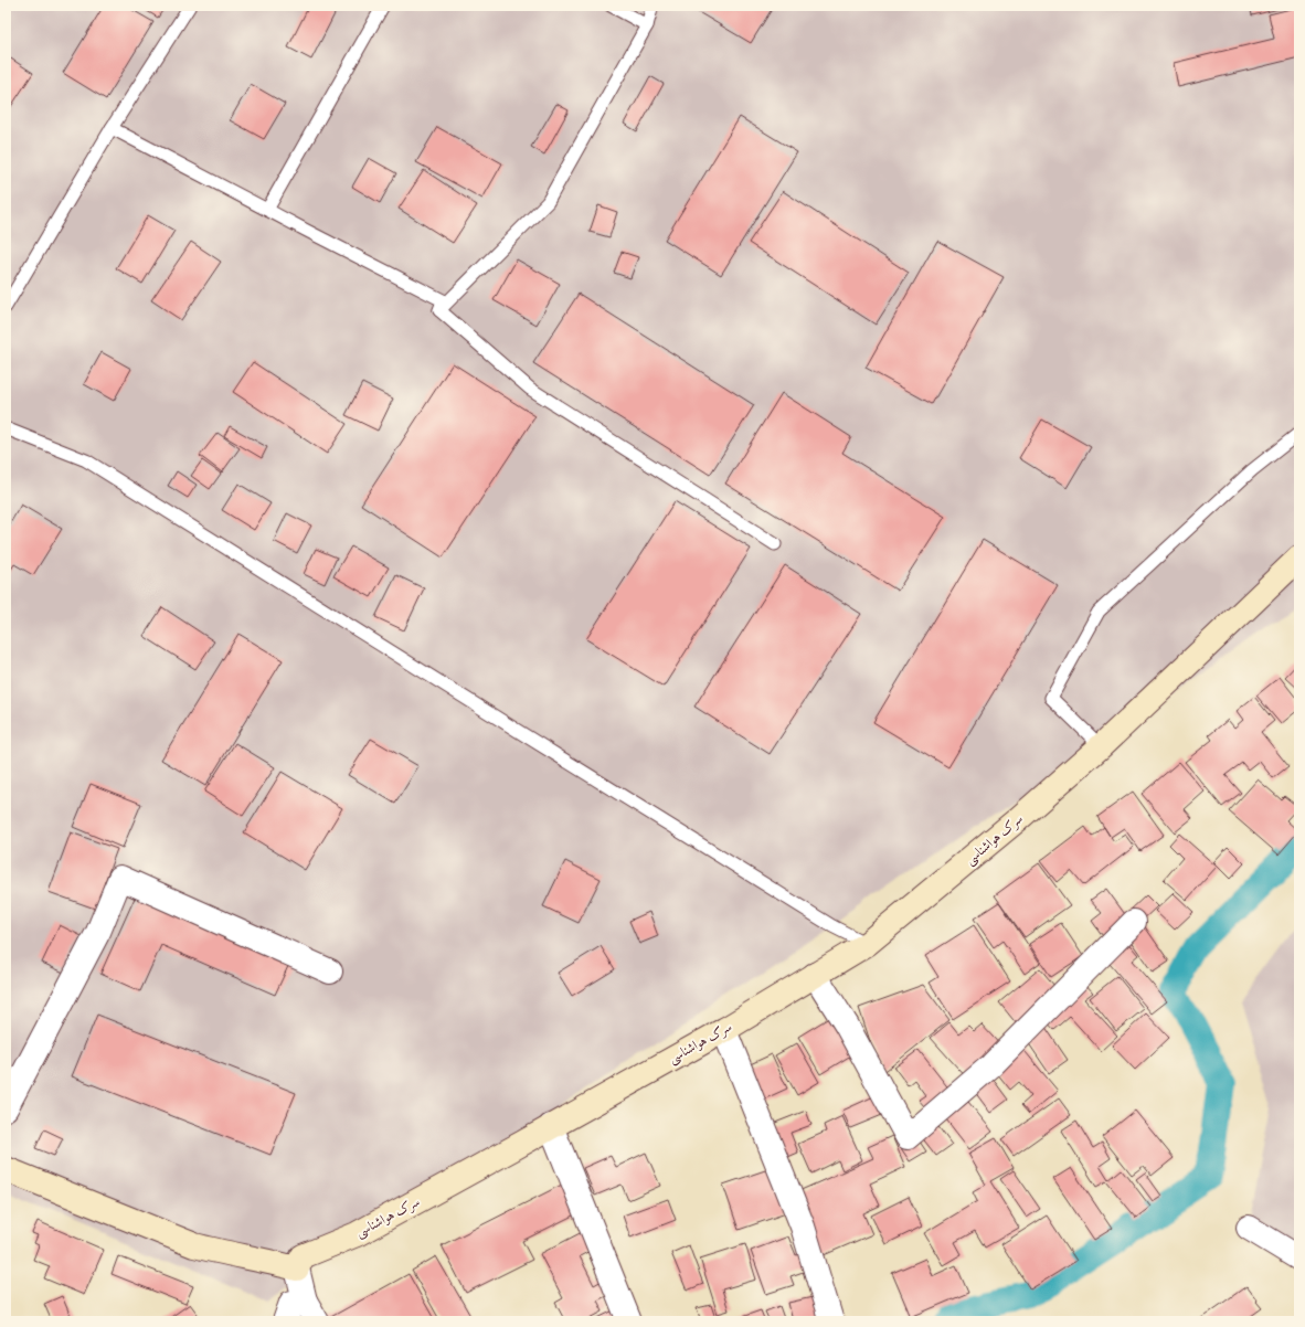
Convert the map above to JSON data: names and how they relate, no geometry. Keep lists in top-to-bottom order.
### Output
{
  "streets": {
    "street": ["سرک هواشناسی"]
  }
}
